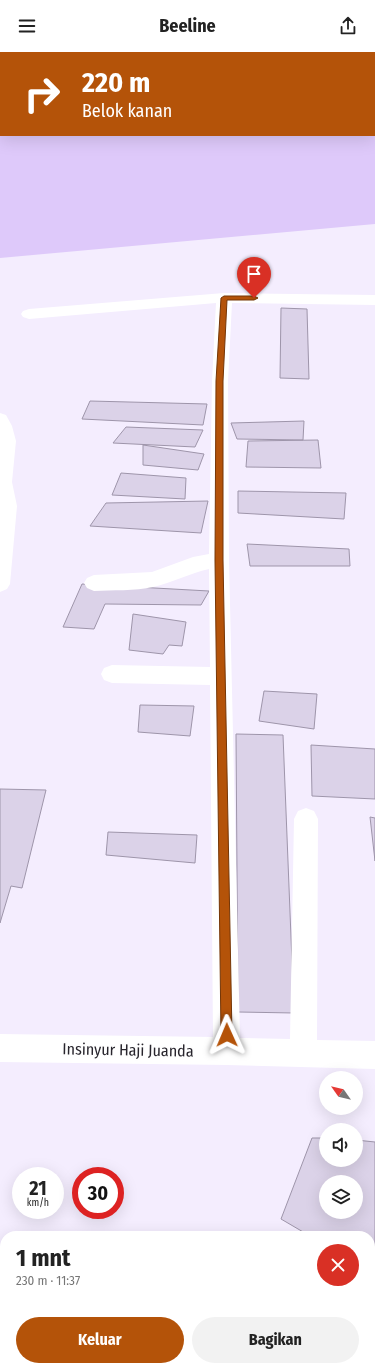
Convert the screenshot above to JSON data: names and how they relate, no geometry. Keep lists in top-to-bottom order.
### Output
{
  "streets": {
    "street": ["Insinyur Haji Juanda"]
  },
  "north": "top left",
  "page": {
    "header": "Beeline",
    "turn": ["220 m", "Belok kanan"],
    "speed": "21 km/h",
    "limit": "30",
    "heading": ["1 mnt", "230 m · 11:37"],
    "buttons": ["Keluar", "Bagikan"]
  }
}
